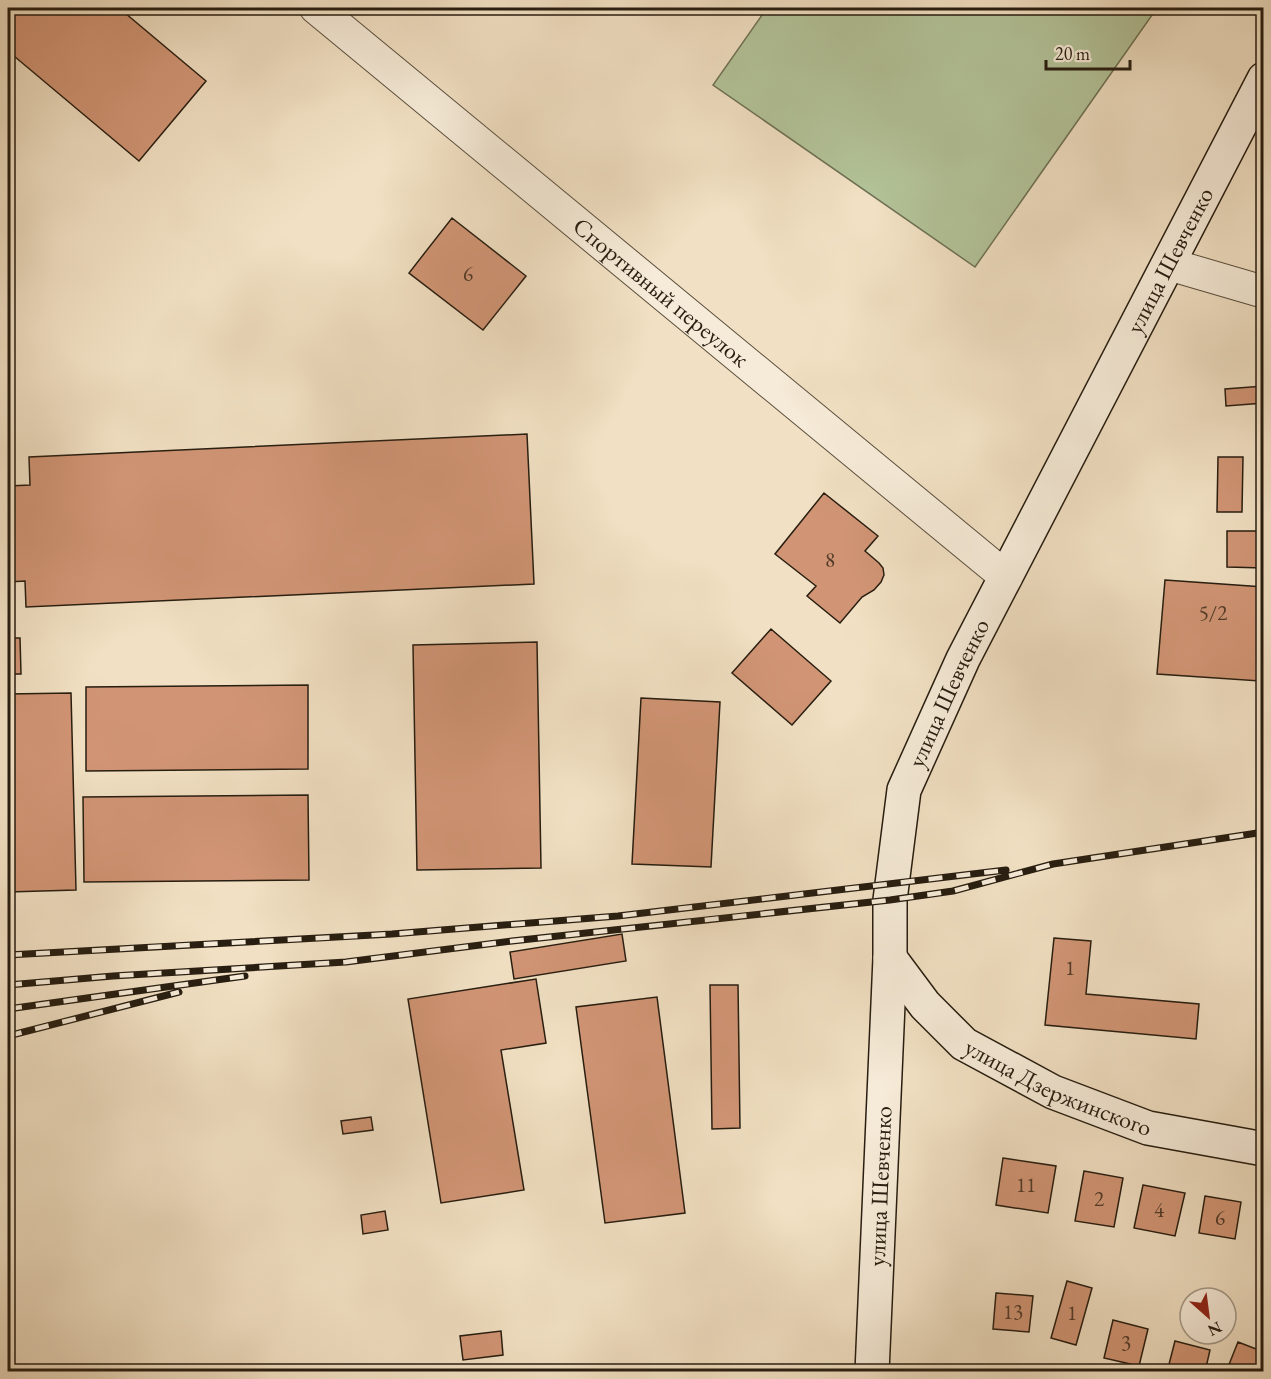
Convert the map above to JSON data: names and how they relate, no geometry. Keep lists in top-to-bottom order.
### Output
{
  "streets": {
    "street": ["улица Шевченко", "Спортивный переулок", "улица Дзержинского"]
  },
  "crossings": [
    ["улица Шевченко", "Спортивный переулок"],
    ["улица Шевченко", "улица Дзержинского"]
  ],
  "house_numbers": [
    "6",
    "8",
    "5/2",
    "1",
    "11",
    "2",
    "4",
    "6",
    "13",
    "1",
    "3"
  ],
  "scale_bar": "20 m",
  "north": "bottom right"
}
